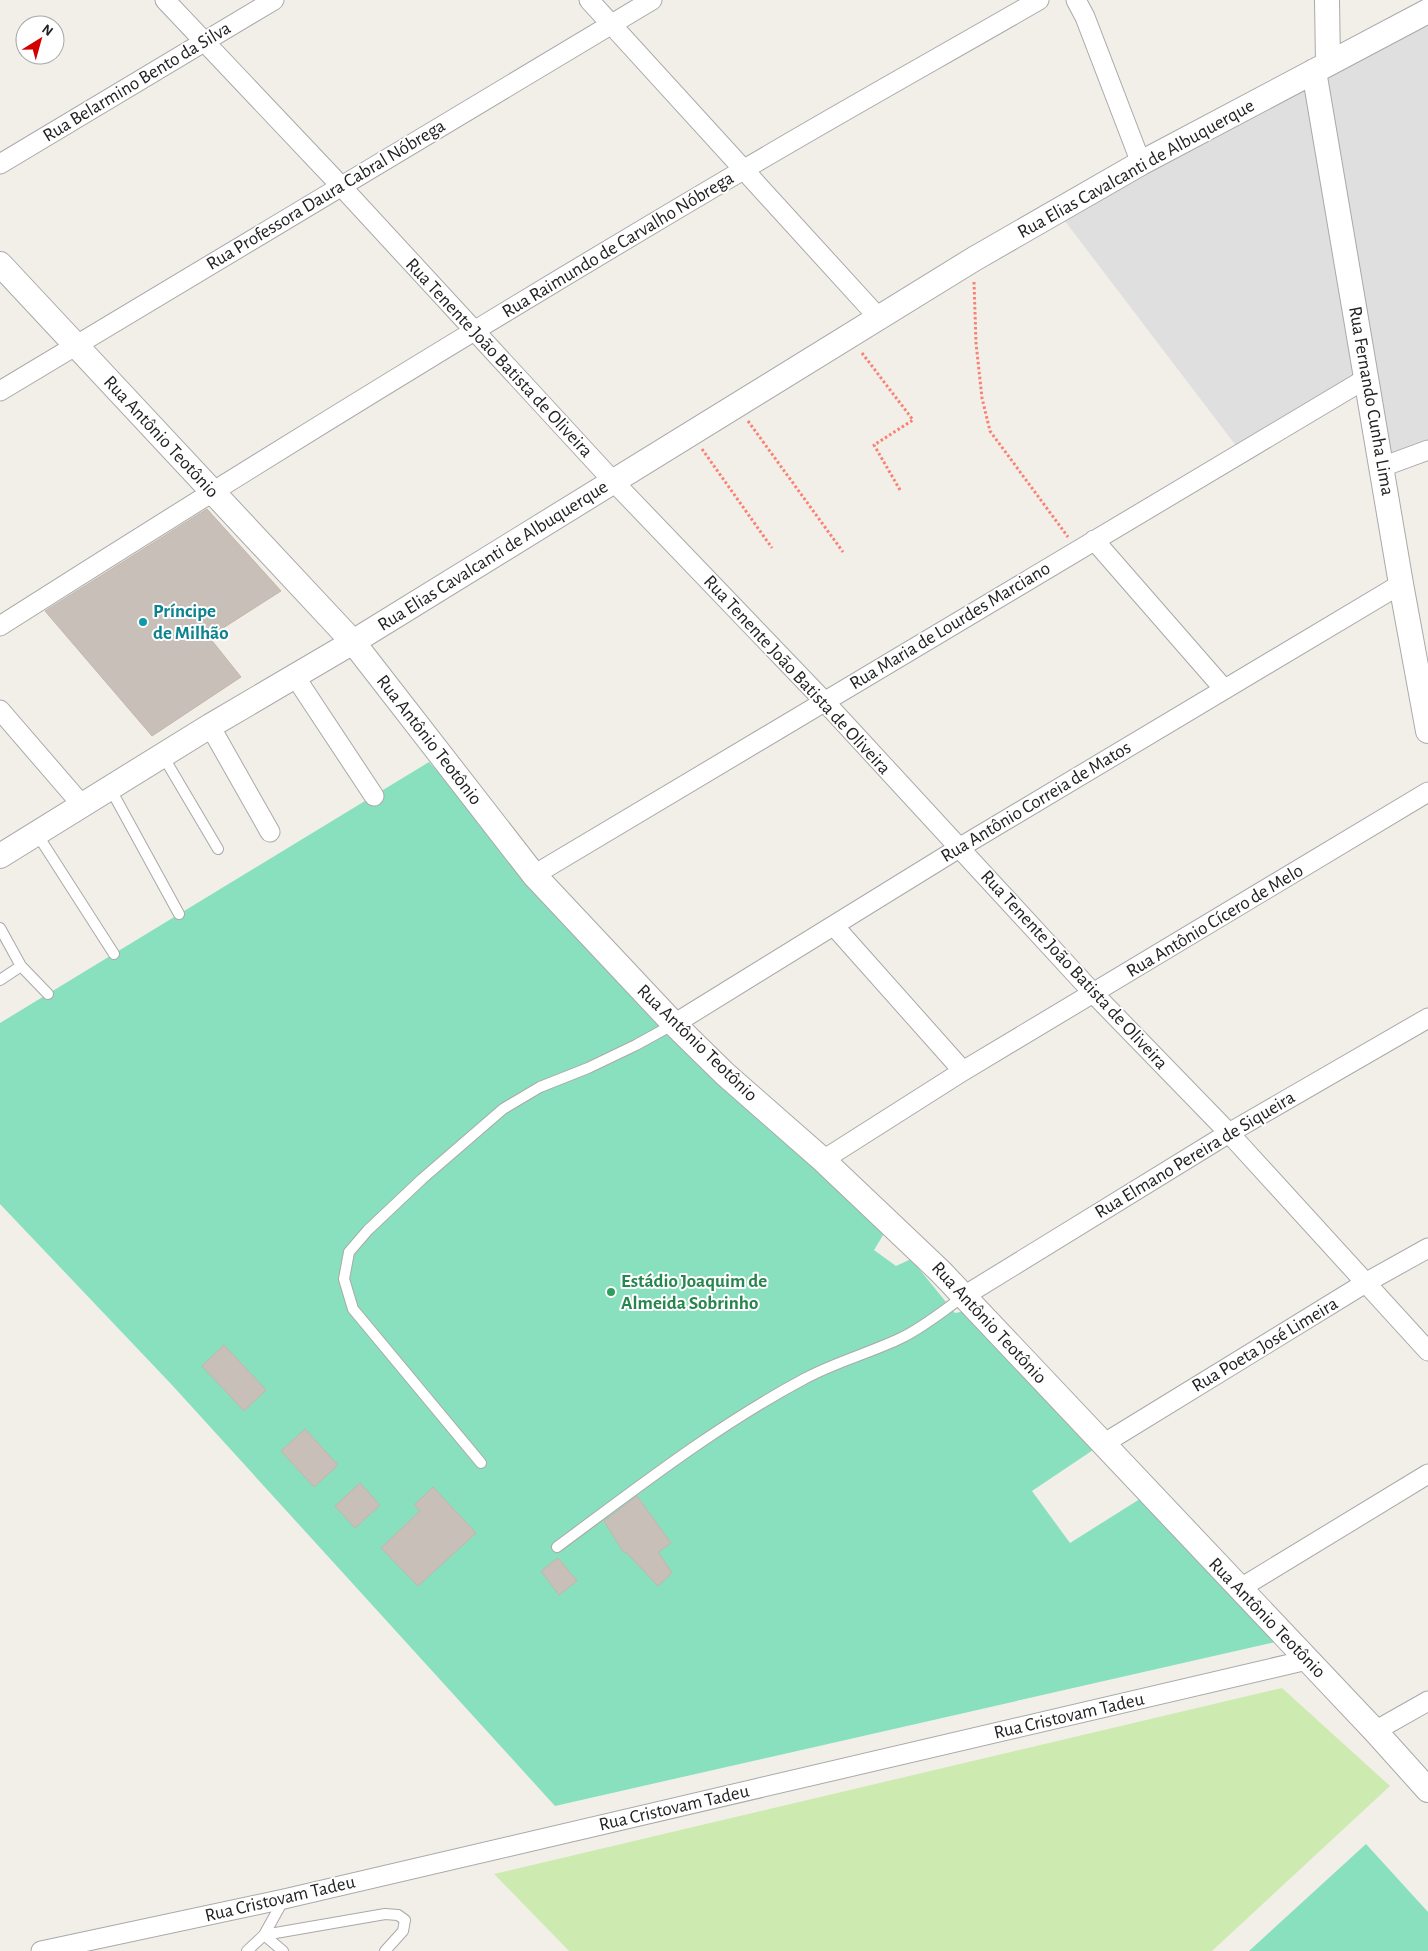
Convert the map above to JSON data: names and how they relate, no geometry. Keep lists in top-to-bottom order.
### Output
{
  "streets": {
    "street": [
      "Rua Belarmino Bento da Silva",
      "Rua Elias Cavalcanti de Albuquerque",
      "Rua Professora Daura Cabral Nóbrega",
      "Rua Raimundo de Carvalho Nóbrega",
      "Rua Tenente João Batista de Oliveira",
      "Rua Fernando Cunha Lima",
      "Rua Antônio Teotônio",
      "Rua Maria de Lourdes Marciano",
      "Rua Antônio Correia de Matos",
      "Rua Antônio Cícero de Melo",
      "Rua Elmano Pereira de Siqueira",
      "Rua Poeta José Limeira",
      "Rua Cristovam Tadeu"
    ]
  },
  "crossings": [
    ["Rua Belarmino Bento da Silva", "Rua Tenente João Batista de Oliveira"],
    ["Rua Elias Cavalcanti de Albuquerque", "Rua Tenente João Batista de Oliveira"],
    ["Rua Elias Cavalcanti de Albuquerque", "Rua Fernando Cunha Lima"],
    ["Rua Elias Cavalcanti de Albuquerque", "Rua Antônio Teotônio"],
    ["Rua Professora Daura Cabral Nóbrega", "Rua Tenente João Batista de Oliveira"],
    ["Rua Professora Daura Cabral Nóbrega", "Rua Antônio Teotônio"],
    ["Rua Raimundo de Carvalho Nóbrega", "Rua Tenente João Batista de Oliveira"],
    ["Rua Raimundo de Carvalho Nóbrega", "Rua Antônio Teotônio"],
    ["Rua Tenente João Batista de Oliveira", "Rua Maria de Lourdes Marciano"],
    ["Rua Tenente João Batista de Oliveira", "Rua Antônio Correia de Matos"],
    ["Rua Tenente João Batista de Oliveira", "Rua Antônio Cícero de Melo"],
    ["Rua Tenente João Batista de Oliveira", "Rua Elmano Pereira de Siqueira"],
    ["Rua Tenente João Batista de Oliveira", "Rua Poeta José Limeira"],
    ["Rua Fernando Cunha Lima", "Rua Maria de Lourdes Marciano"],
    ["Rua Fernando Cunha Lima", "Rua Antônio Correia de Matos"],
    ["Rua Antônio Teotônio", "Rua Maria de Lourdes Marciano"],
    ["Rua Antônio Teotônio", "Rua Antônio Correia de Matos"],
    ["Rua Antônio Teotônio", "Rua Antônio Cícero de Melo"],
    ["Rua Antônio Teotônio", "Rua Elmano Pereira de Siqueira"],
    ["Rua Antônio Teotônio", "Rua Poeta José Limeira"],
    ["Rua Antônio Teotônio", "Rua Cristovam Tadeu"]
  ],
  "places": ["Príncipe de Milhão", "Estádio Joaquim de Almeida Sobrinho"],
  "north": "top right"
}
